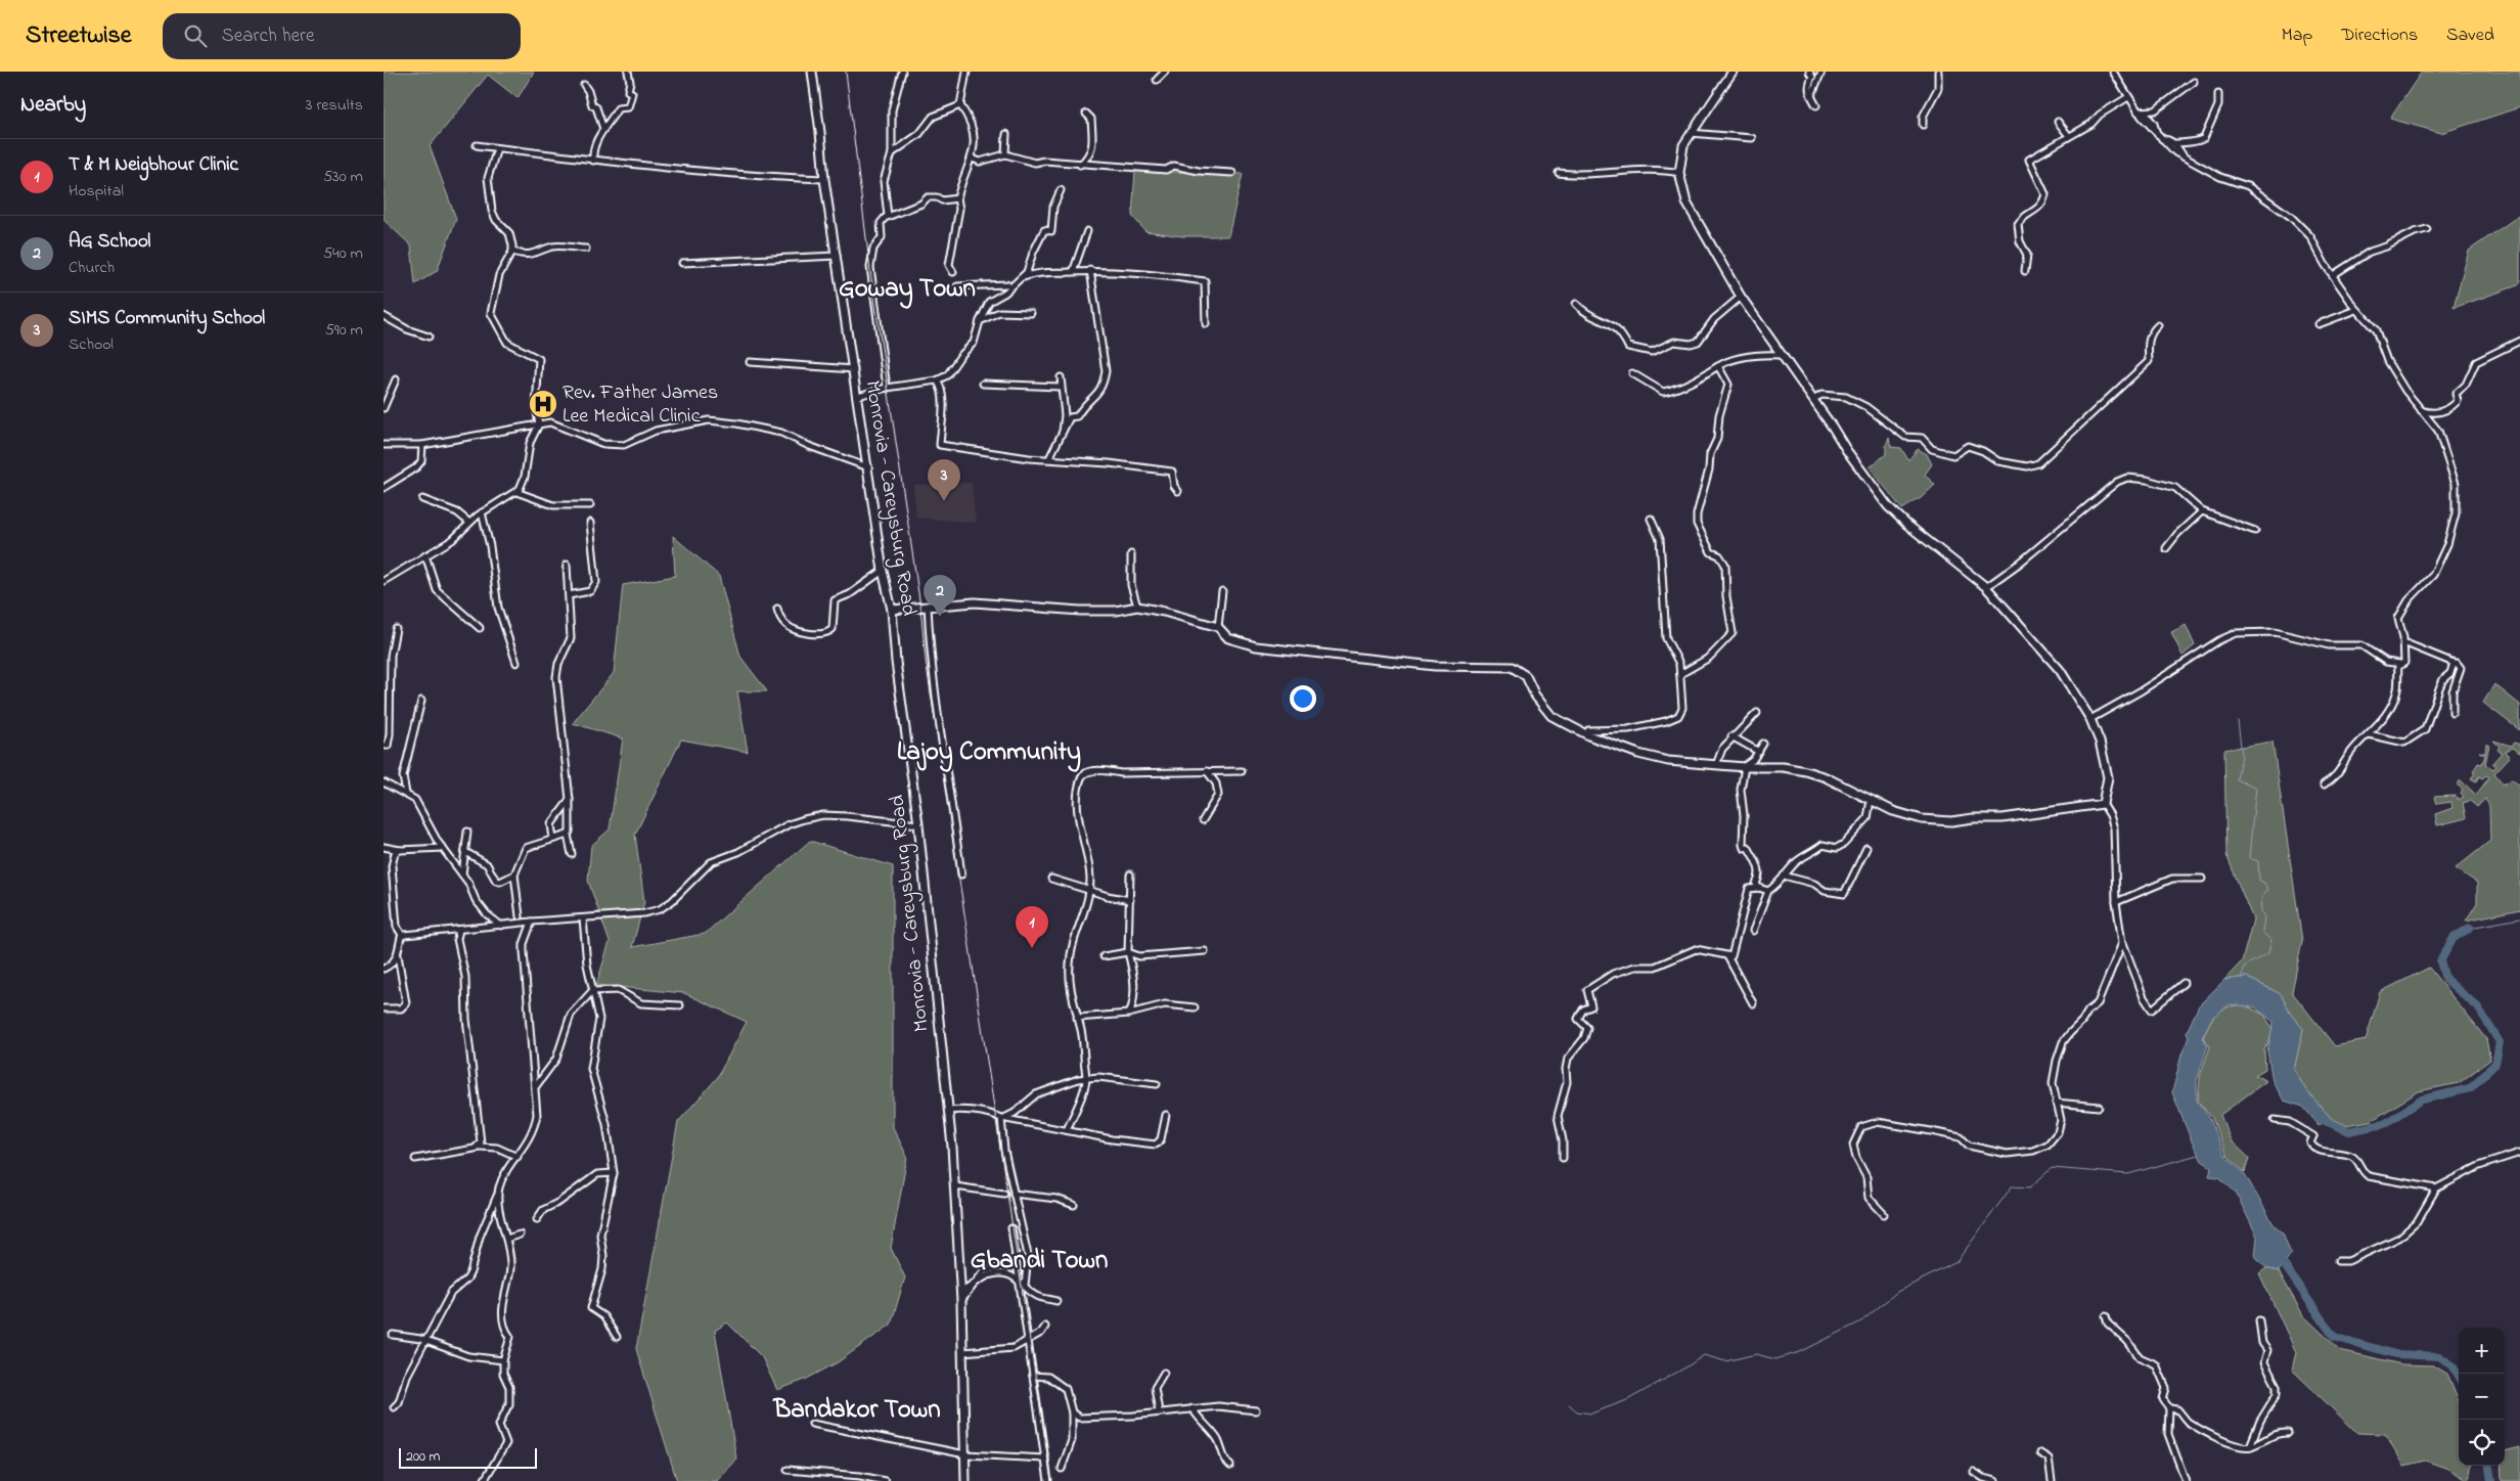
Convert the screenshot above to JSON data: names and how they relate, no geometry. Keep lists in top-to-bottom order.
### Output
{
  "streets": {
    "main road": ["Monrovia - Careysburg Road"]
  },
  "districts": [
    "Goway Town",
    "Lajoy Community",
    "Gbandi Town",
    "Bandakor Town"
  ],
  "places": {
    "hospital": ["Rev. Father James Lee Medical Clinic"]
  },
  "scale_bar": "200 m",
  "page": {
    "header": "Streetwise",
    "search": "Search here",
    "nav": ["Map", "Directions", "Saved"],
    "heading": ["Nearby", "3 results"],
    "list": [
      {
        "mark": "1",
        "name": "T & M Neigbhour Clinic",
        "note": "Hospital",
        "value": "530 m"
      },
      {
        "mark": "2",
        "name": "AG School",
        "note": "Church",
        "value": "540 m"
      },
      {
        "mark": "3",
        "name": "SIMS Community School",
        "note": "School",
        "value": "590 m"
      }
    ],
    "pins": ["3", "2", "1"],
    "map_buttons": ["+", "−"],
    "scale": "200 m"
  }
}
